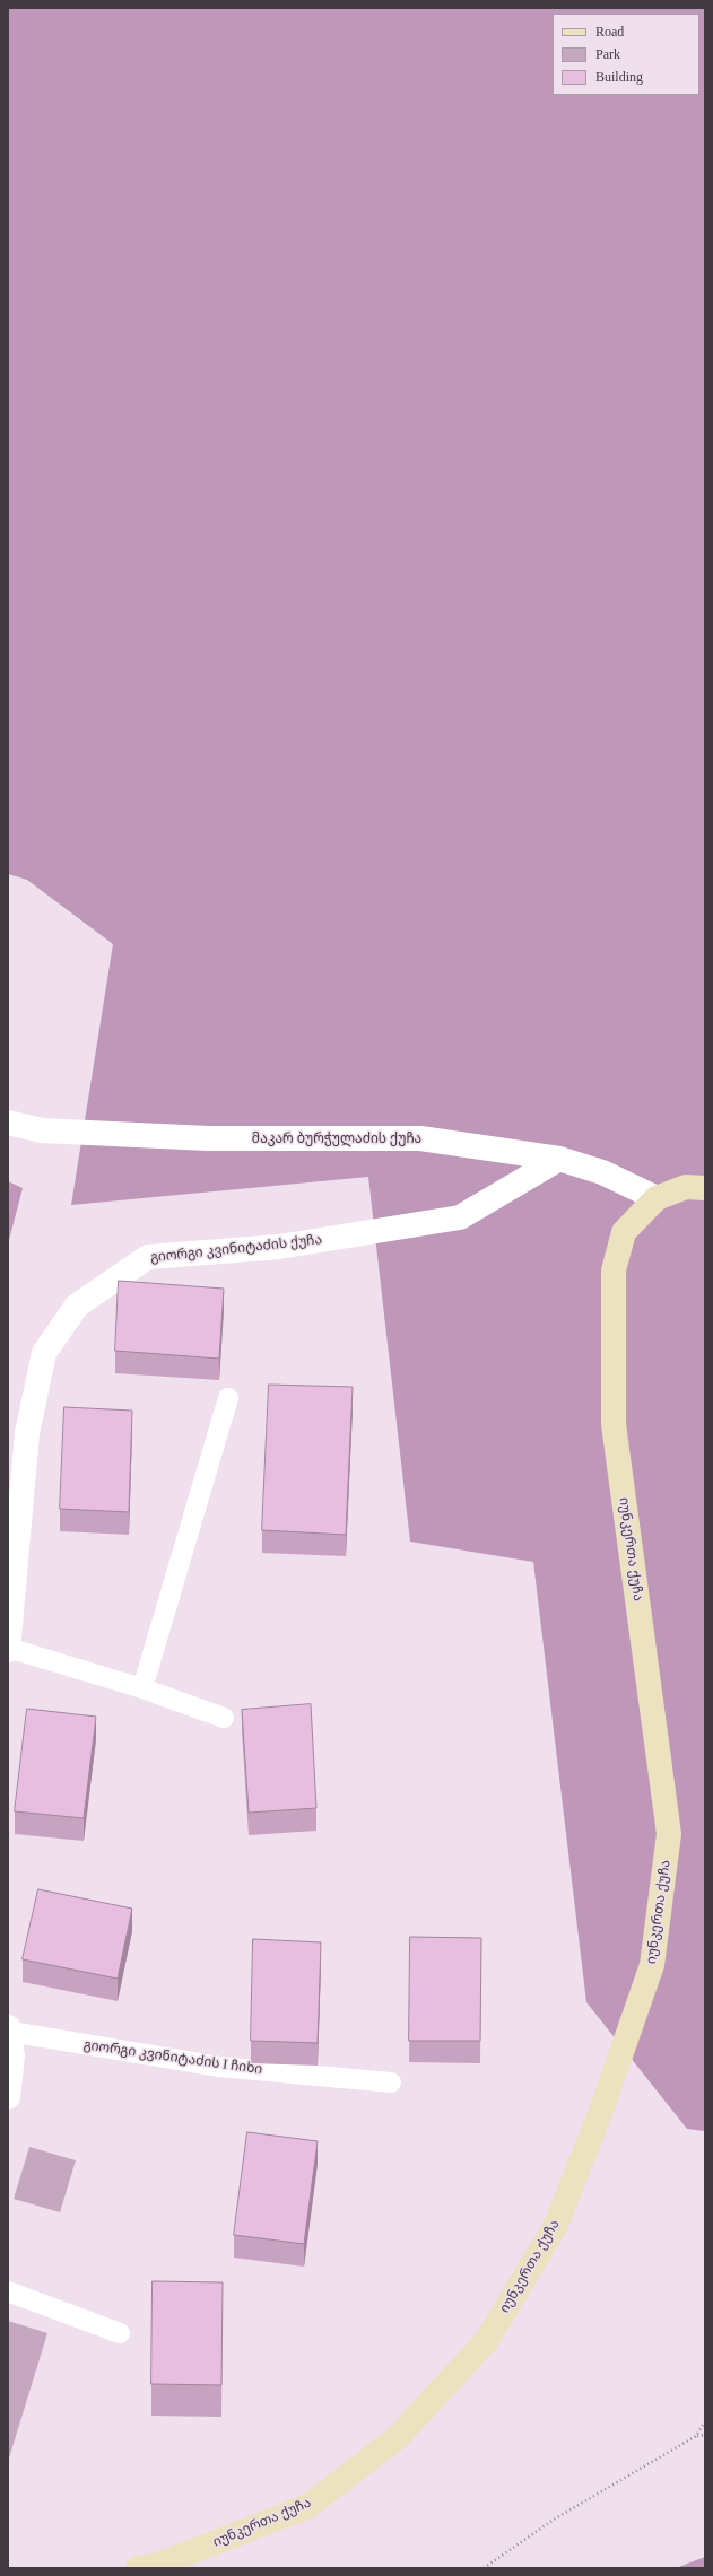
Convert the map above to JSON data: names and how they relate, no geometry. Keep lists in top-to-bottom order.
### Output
{
  "streets": {
    "main road": ["იუნკერთა ქუჩა"],
    "street": ["მაკარ ბურჭულაძის ქუჩა", "გიორგი კვინიტაძის ქუჩა"],
    "lane": ["გიორგი კვინიტაძის I ჩიხი"]
  },
  "crossings": [
    ["მაკარ ბურჭულაძის ქუჩა", "გიორგი კვინიტაძის ქუჩა"],
    ["მაკარ ბურჭულაძის ქუჩა", "იუნკერთა ქუჩა"]
  ],
  "legend": ["Road", "Park", "Building"]
}
